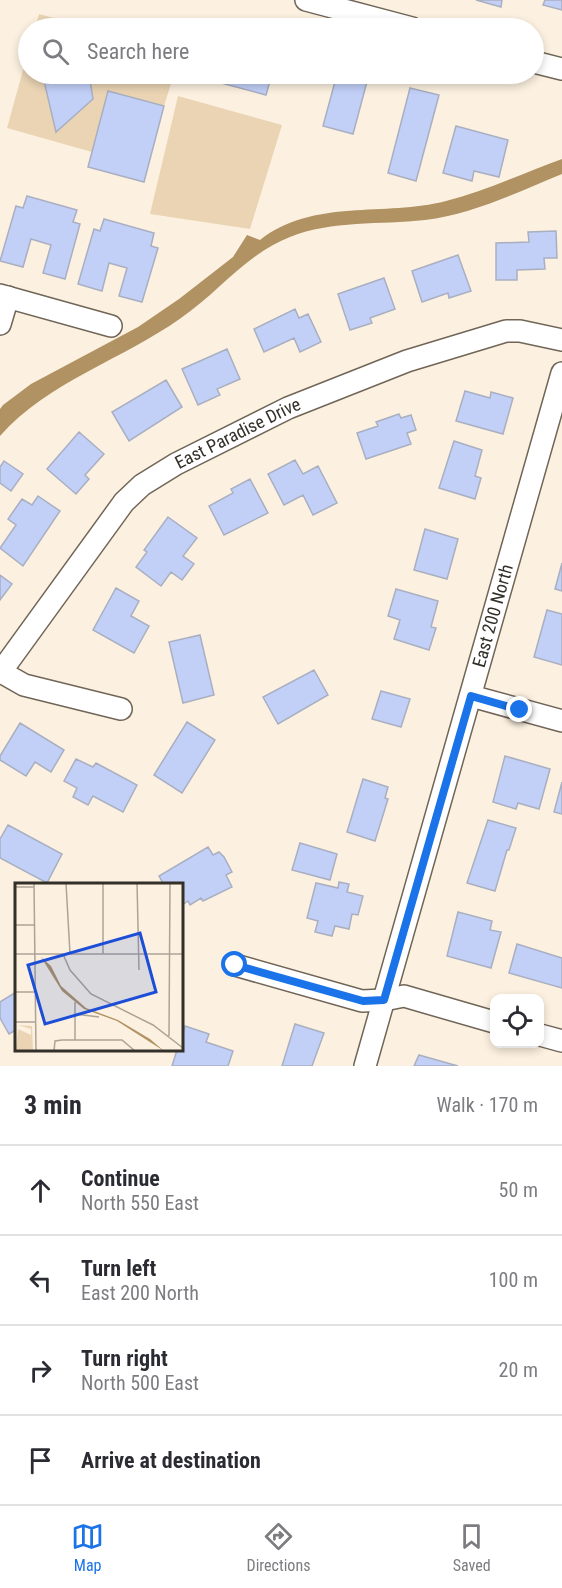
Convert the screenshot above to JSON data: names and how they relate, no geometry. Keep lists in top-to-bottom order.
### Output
{
  "streets": {
    "street": ["East Paradise Drive", "East 200 North"]
  },
  "page": {
    "search": "Search here",
    "heading": ["3 min", "Walk · 170 m"],
    "list": [
      ["Continue", "North 550 East", "50 m"],
      ["Turn left", "East 200 North", "100 m"],
      ["Turn right", "North 500 East", "20 m"],
      "Arrive at destination"
    ],
    "nav": ["Map", "Directions", "Saved"]
  }
}
